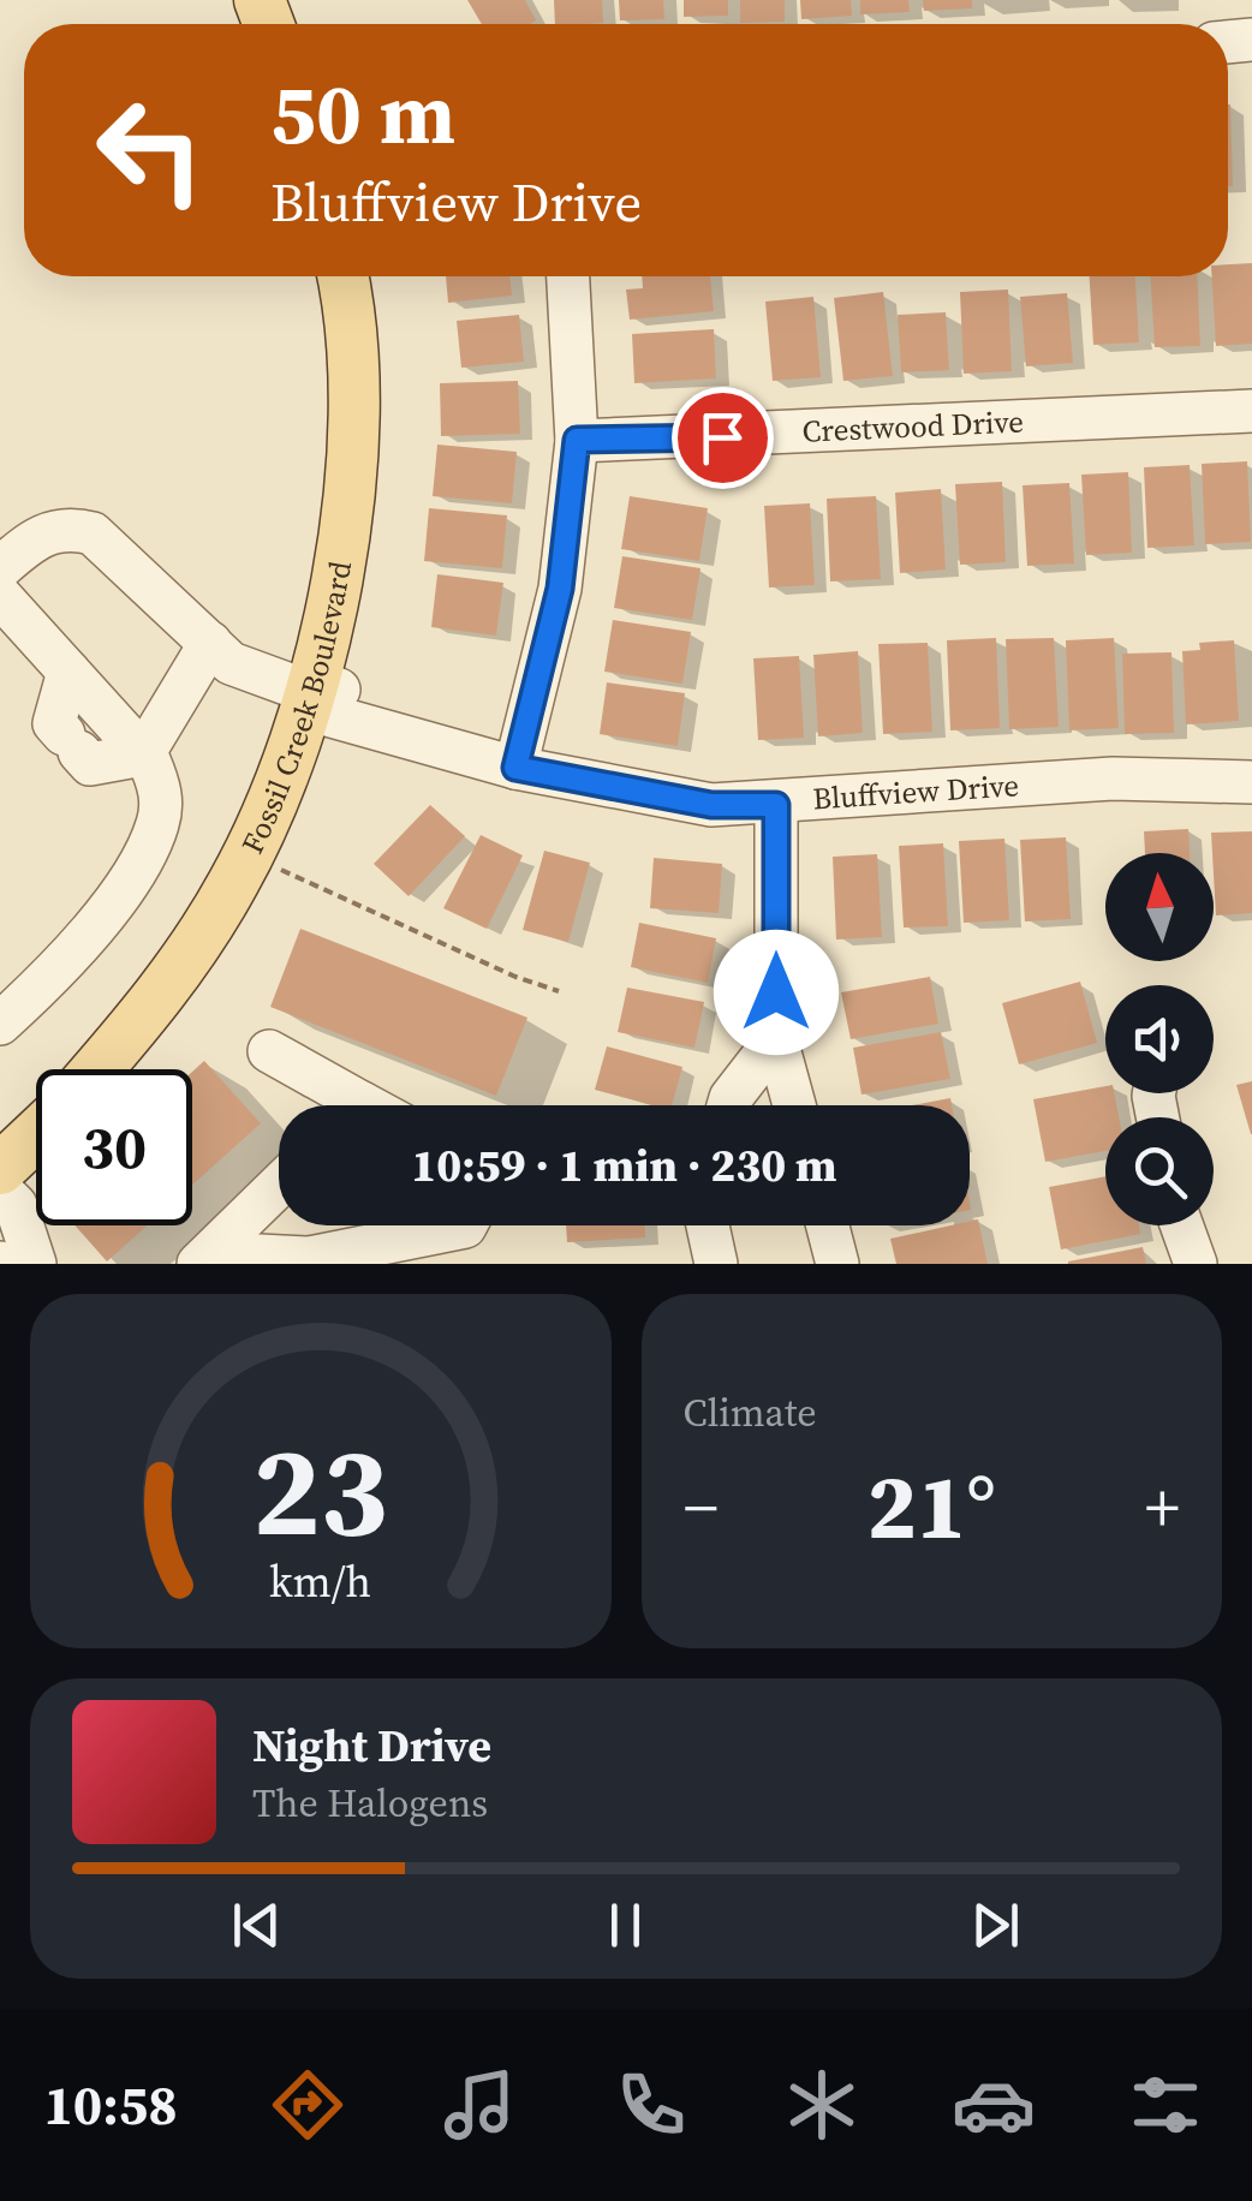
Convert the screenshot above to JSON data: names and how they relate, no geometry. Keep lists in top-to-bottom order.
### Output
{
  "streets": {
    "main road": ["Fossil Creek Boulevard"],
    "street": ["Crestwood Drive", "Bluffview Drive"]
  },
  "crossings": [
    ["Fossil Creek Boulevard", "Bluffview Drive"]
  ],
  "north": "top",
  "page": {
    "turn": ["50 m", "Bluffview Drive"],
    "limit": "30",
    "trip": "10:59 · 1 min · 230 m",
    "tile": "Climate",
    "heat": ["−", "21°", "+"],
    "song": ["Night Drive", "The Halogens"],
    "tabs": "10:58",
    "gauge": ["23", "km/h"]
  }
}
